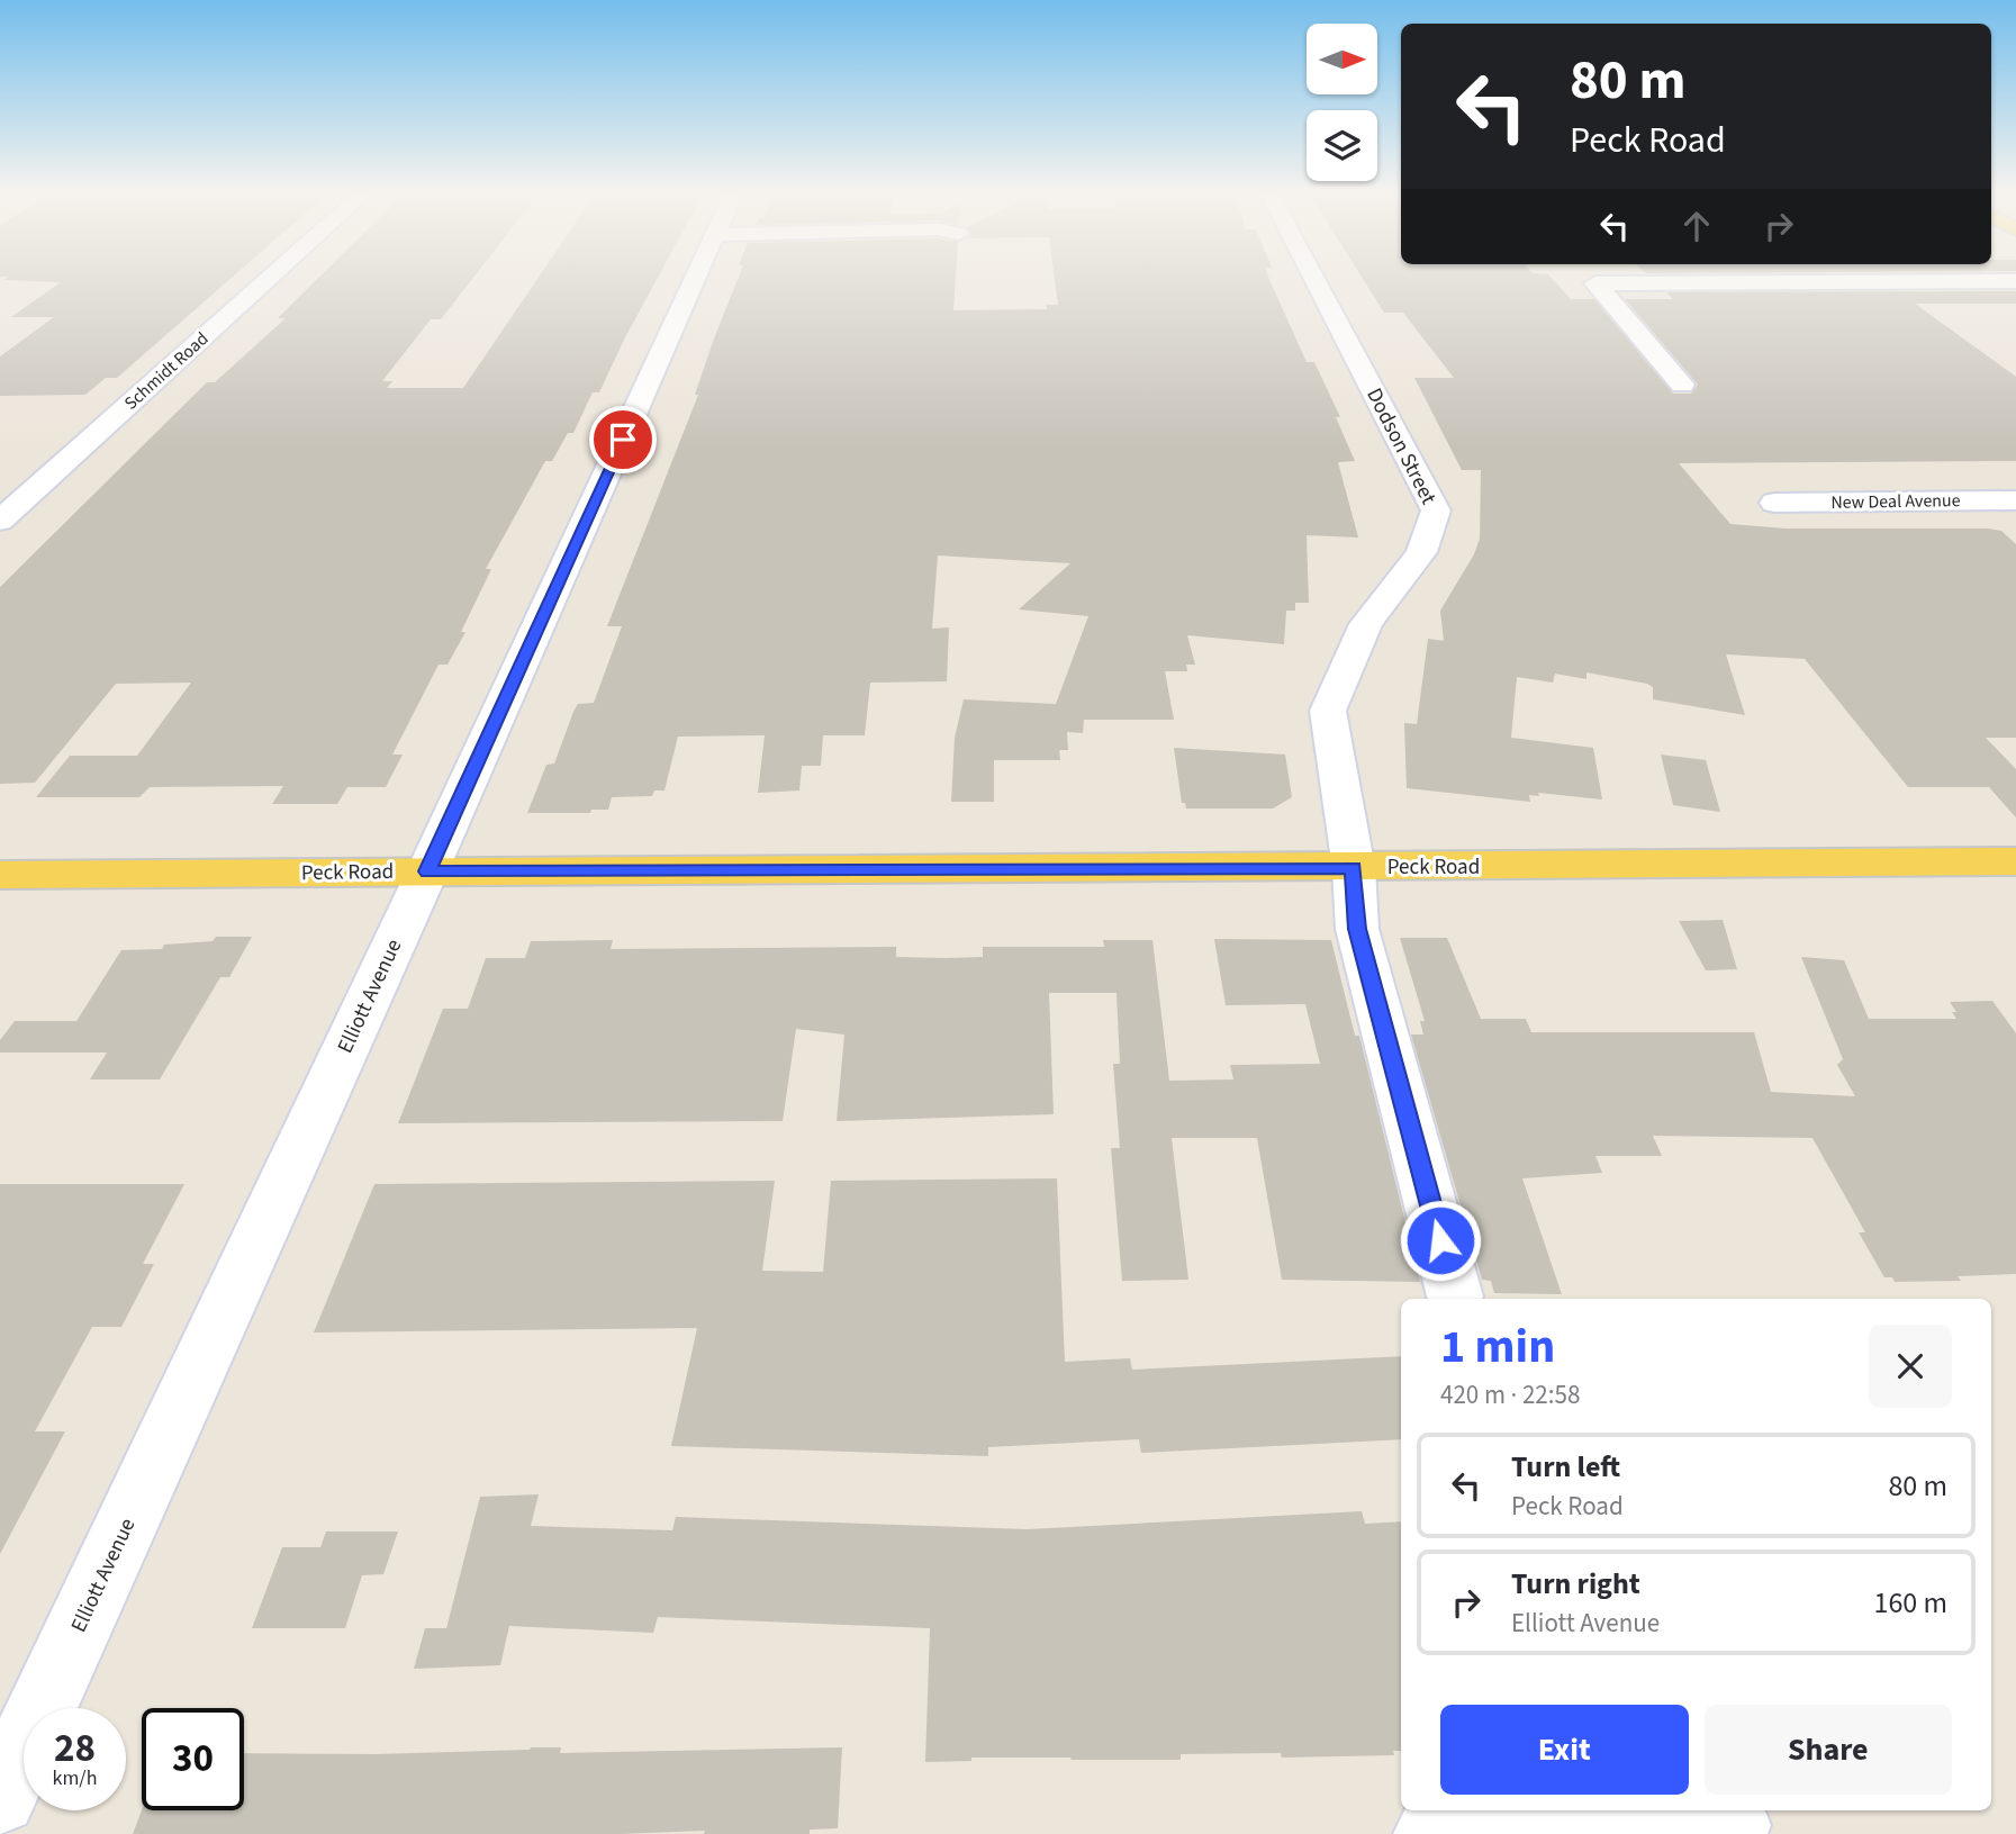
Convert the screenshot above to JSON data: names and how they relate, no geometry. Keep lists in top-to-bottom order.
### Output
{
  "streets": {
    "main road": ["Peck Road"],
    "street": [
      "Schmidt Road",
      "Dodson Street",
      "New Deal Avenue",
      "Elliott Avenue"
    ]
  },
  "crossings": [
    ["Dodson Street", "Peck Road"],
    ["Peck Road", "Elliott Avenue"]
  ],
  "north": "right",
  "page": {
    "turn": ["80 m", "Peck Road"],
    "heading": ["1 min", "420 m · 22:58"],
    "list": [
      {
        "name": "Turn left",
        "note": "Peck Road",
        "value": "80 m"
      },
      {
        "name": "Turn right",
        "note": "Elliott Avenue",
        "value": "160 m"
      }
    ],
    "buttons": ["Exit", "Share"],
    "speed": "28 km/h",
    "limit": "30"
  }
}
